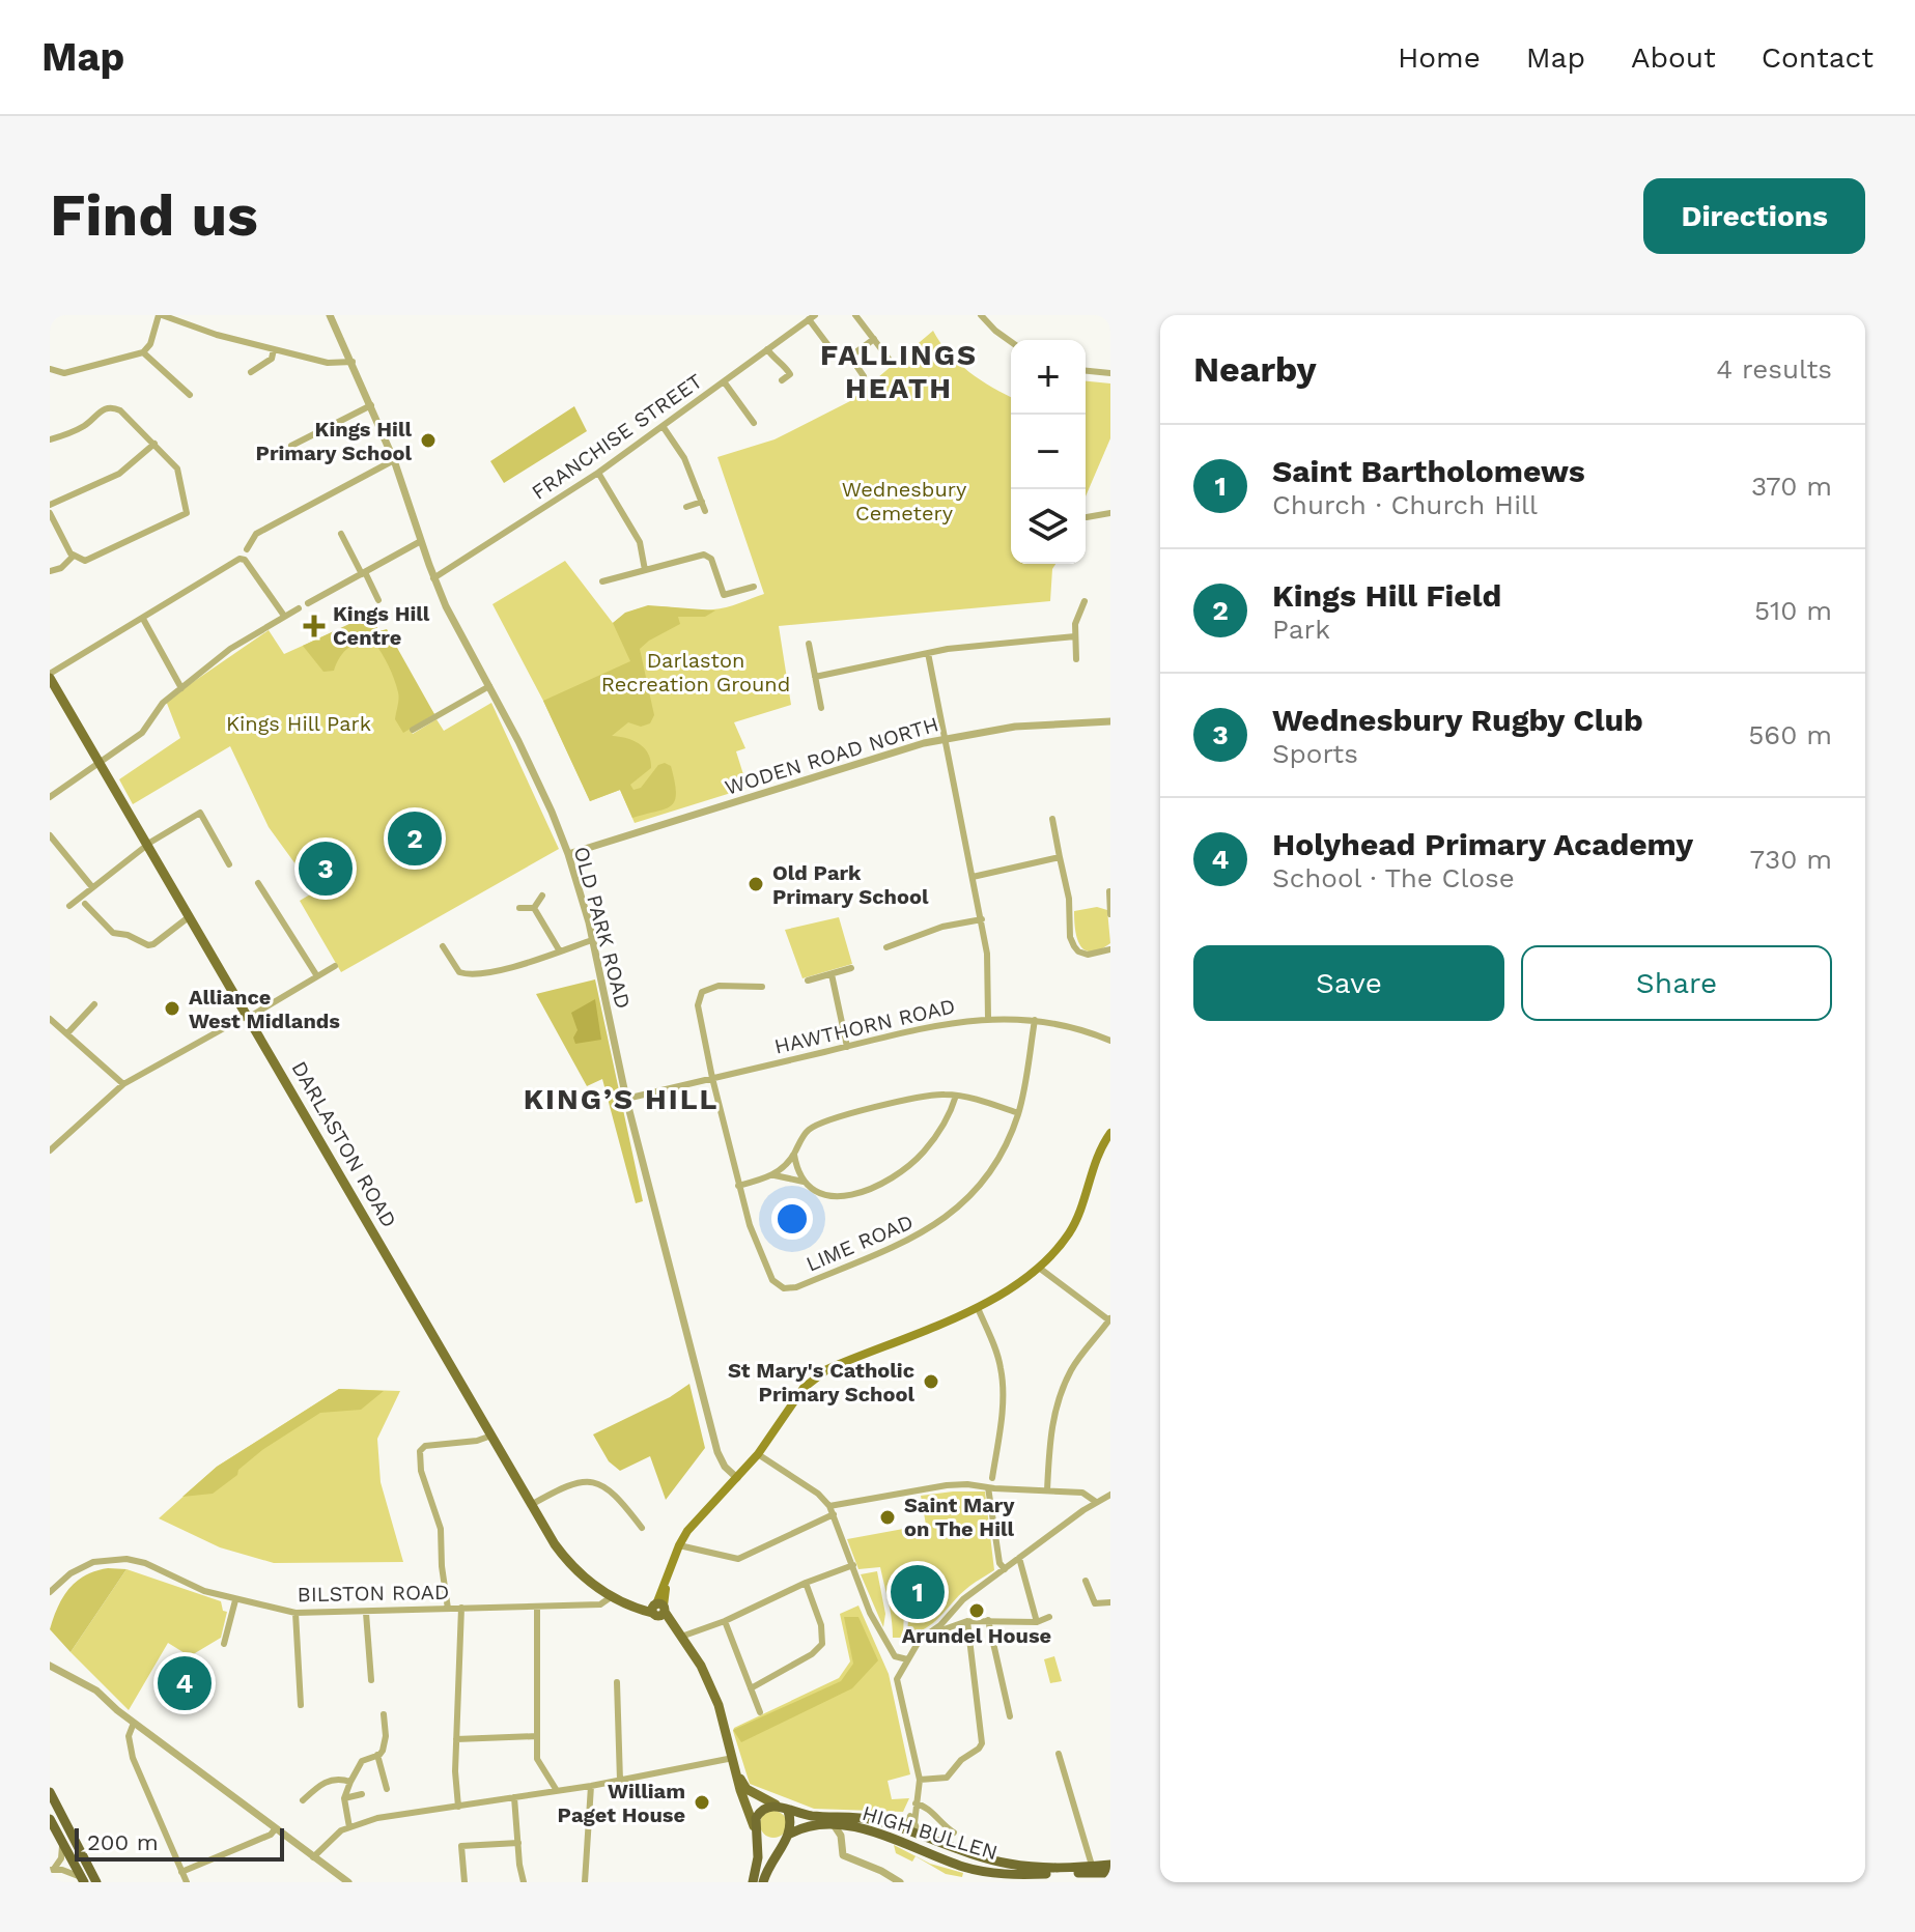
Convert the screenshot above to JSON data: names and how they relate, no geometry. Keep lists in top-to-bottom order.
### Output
{
  "streets": {
    "highway": ["HIGH BULLEN"],
    "main road": ["DARLASTON ROAD"],
    "street": [
      "FRANCHISE STREET",
      "WODEN ROAD NORTH",
      "OLD PARK ROAD",
      "HAWTHORN ROAD",
      "LIME ROAD",
      "BILSTON ROAD"
    ]
  },
  "crossings": [
    ["FRANCHISE STREET", "OLD PARK ROAD"],
    ["WODEN ROAD NORTH", "OLD PARK ROAD"],
    ["OLD PARK ROAD", "HAWTHORN ROAD"],
    ["HAWTHORN ROAD", "LIME ROAD"],
    ["DARLASTON ROAD", "BILSTON ROAD"],
    ["DARLASTON ROAD", "HIGH BULLEN"]
  ],
  "districts": ["FALLINGS HEATH", "KING’S HILL"],
  "parks": ["Wednesbury Cemetery", "Darlaston Recreation Ground", "Kings Hill Park"],
  "places": {
    "other": [
      "Kings Hill Primary School",
      "Old Park Primary School",
      "Alliance West Midlands",
      "St Mary's Catholic Primary School",
      "Saint Mary on The Hill",
      "Arundel House",
      "William Paget House"
    ],
    "health": ["Kings Hill Centre"]
  },
  "scale_bar": "200 m",
  "page": {
    "header": "Map",
    "nav": [
      "Home",
      "Map",
      "About",
      "Contact"
    ],
    "buttons": [
      "Directions",
      ["Save", "Share"]
    ],
    "title": "Find us",
    "heading": ["Nearby", "4 results"],
    "map_buttons": ["+", "−"],
    "list": [
      {
        "mark": "1",
        "name": "Saint Bartholomews",
        "note": "Church · Church Hill",
        "value": "370 m"
      },
      {
        "mark": "2",
        "name": "Kings Hill Field",
        "note": "Park",
        "value": "510 m"
      },
      {
        "mark": "3",
        "name": "Wednesbury Rugby Club",
        "note": "Sports",
        "value": "560 m"
      },
      {
        "mark": "4",
        "name": "Holyhead Primary Academy",
        "note": "School · The Close",
        "value": "730 m"
      }
    ],
    "pins": [
      "2",
      "3",
      "1",
      "4"
    ],
    "scale": "200 m"
  }
}
